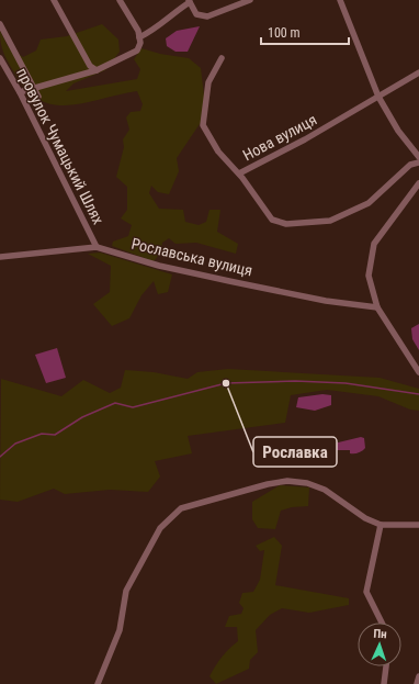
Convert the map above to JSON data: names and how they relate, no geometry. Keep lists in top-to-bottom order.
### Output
{
  "streets": {
    "street": ["Нова вулиця", "провулок Чумацький Шлях", "Рославська вулиця"]
  },
  "crossings": [
    ["провулок Чумацький Шлях", "Рославська вулиця"]
  ],
  "places": ["Рославка"],
  "scale_bar": "100 m",
  "north": "top"
}
